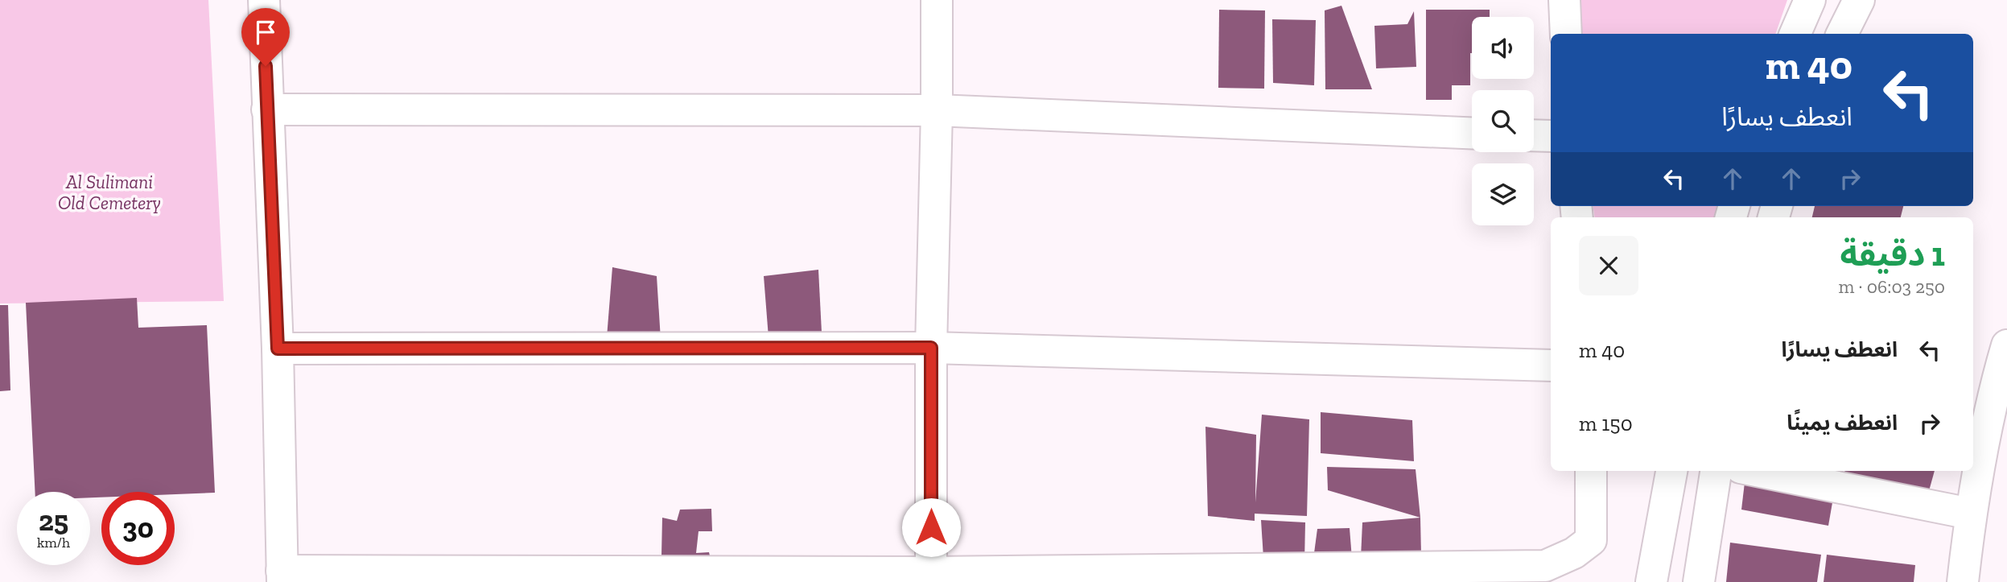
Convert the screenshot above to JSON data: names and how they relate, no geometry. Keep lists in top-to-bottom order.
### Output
{
  "parks": ["Al Sulimani Old Cemetery"],
  "page": {
    "turn": ["40 m", "انعطف يسارًا"],
    "heading": ["1 دقيقة", "250 m · 06:03"],
    "list": [
      {
        "name": "انعطف يسارًا",
        "value": "40 m"
      },
      {
        "name": "انعطف يمينًا",
        "value": "150 m"
      }
    ],
    "speed": "25 km/h",
    "limit": "30"
  }
}
